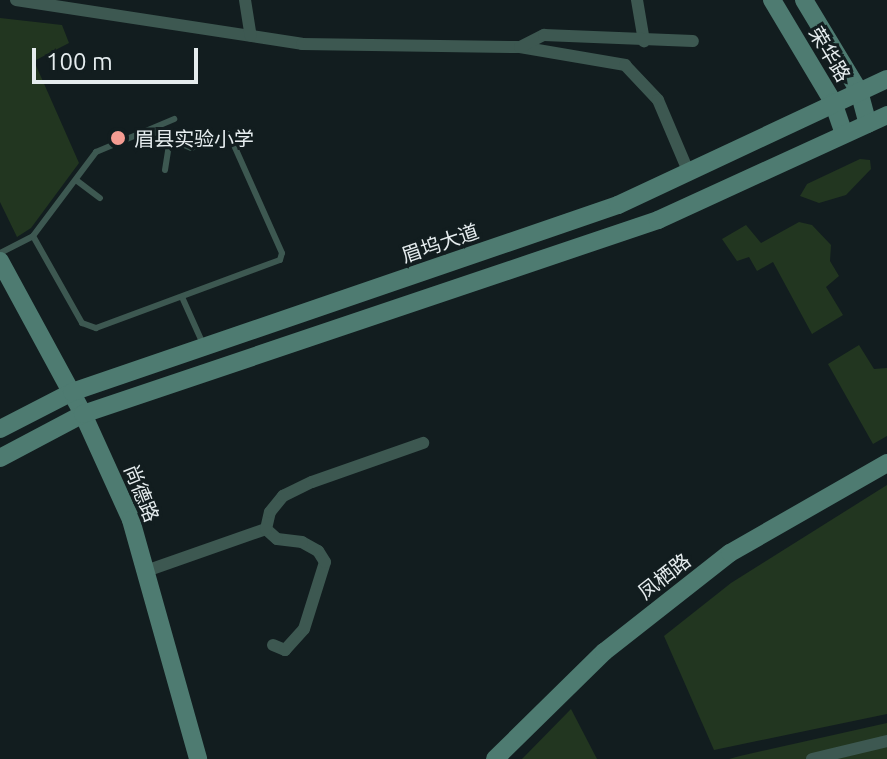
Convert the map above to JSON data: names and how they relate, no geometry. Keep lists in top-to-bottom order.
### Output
{
  "streets": {
    "main road": [
      "荣华路",
      "眉坞大道",
      "尚德路",
      "凤栖路"
    ]
  },
  "crossings": [
    ["荣华路", "眉坞大道"],
    ["眉坞大道", "尚德路"]
  ],
  "places": ["眉县实验小学"],
  "scale_bar": "100 m"
}
